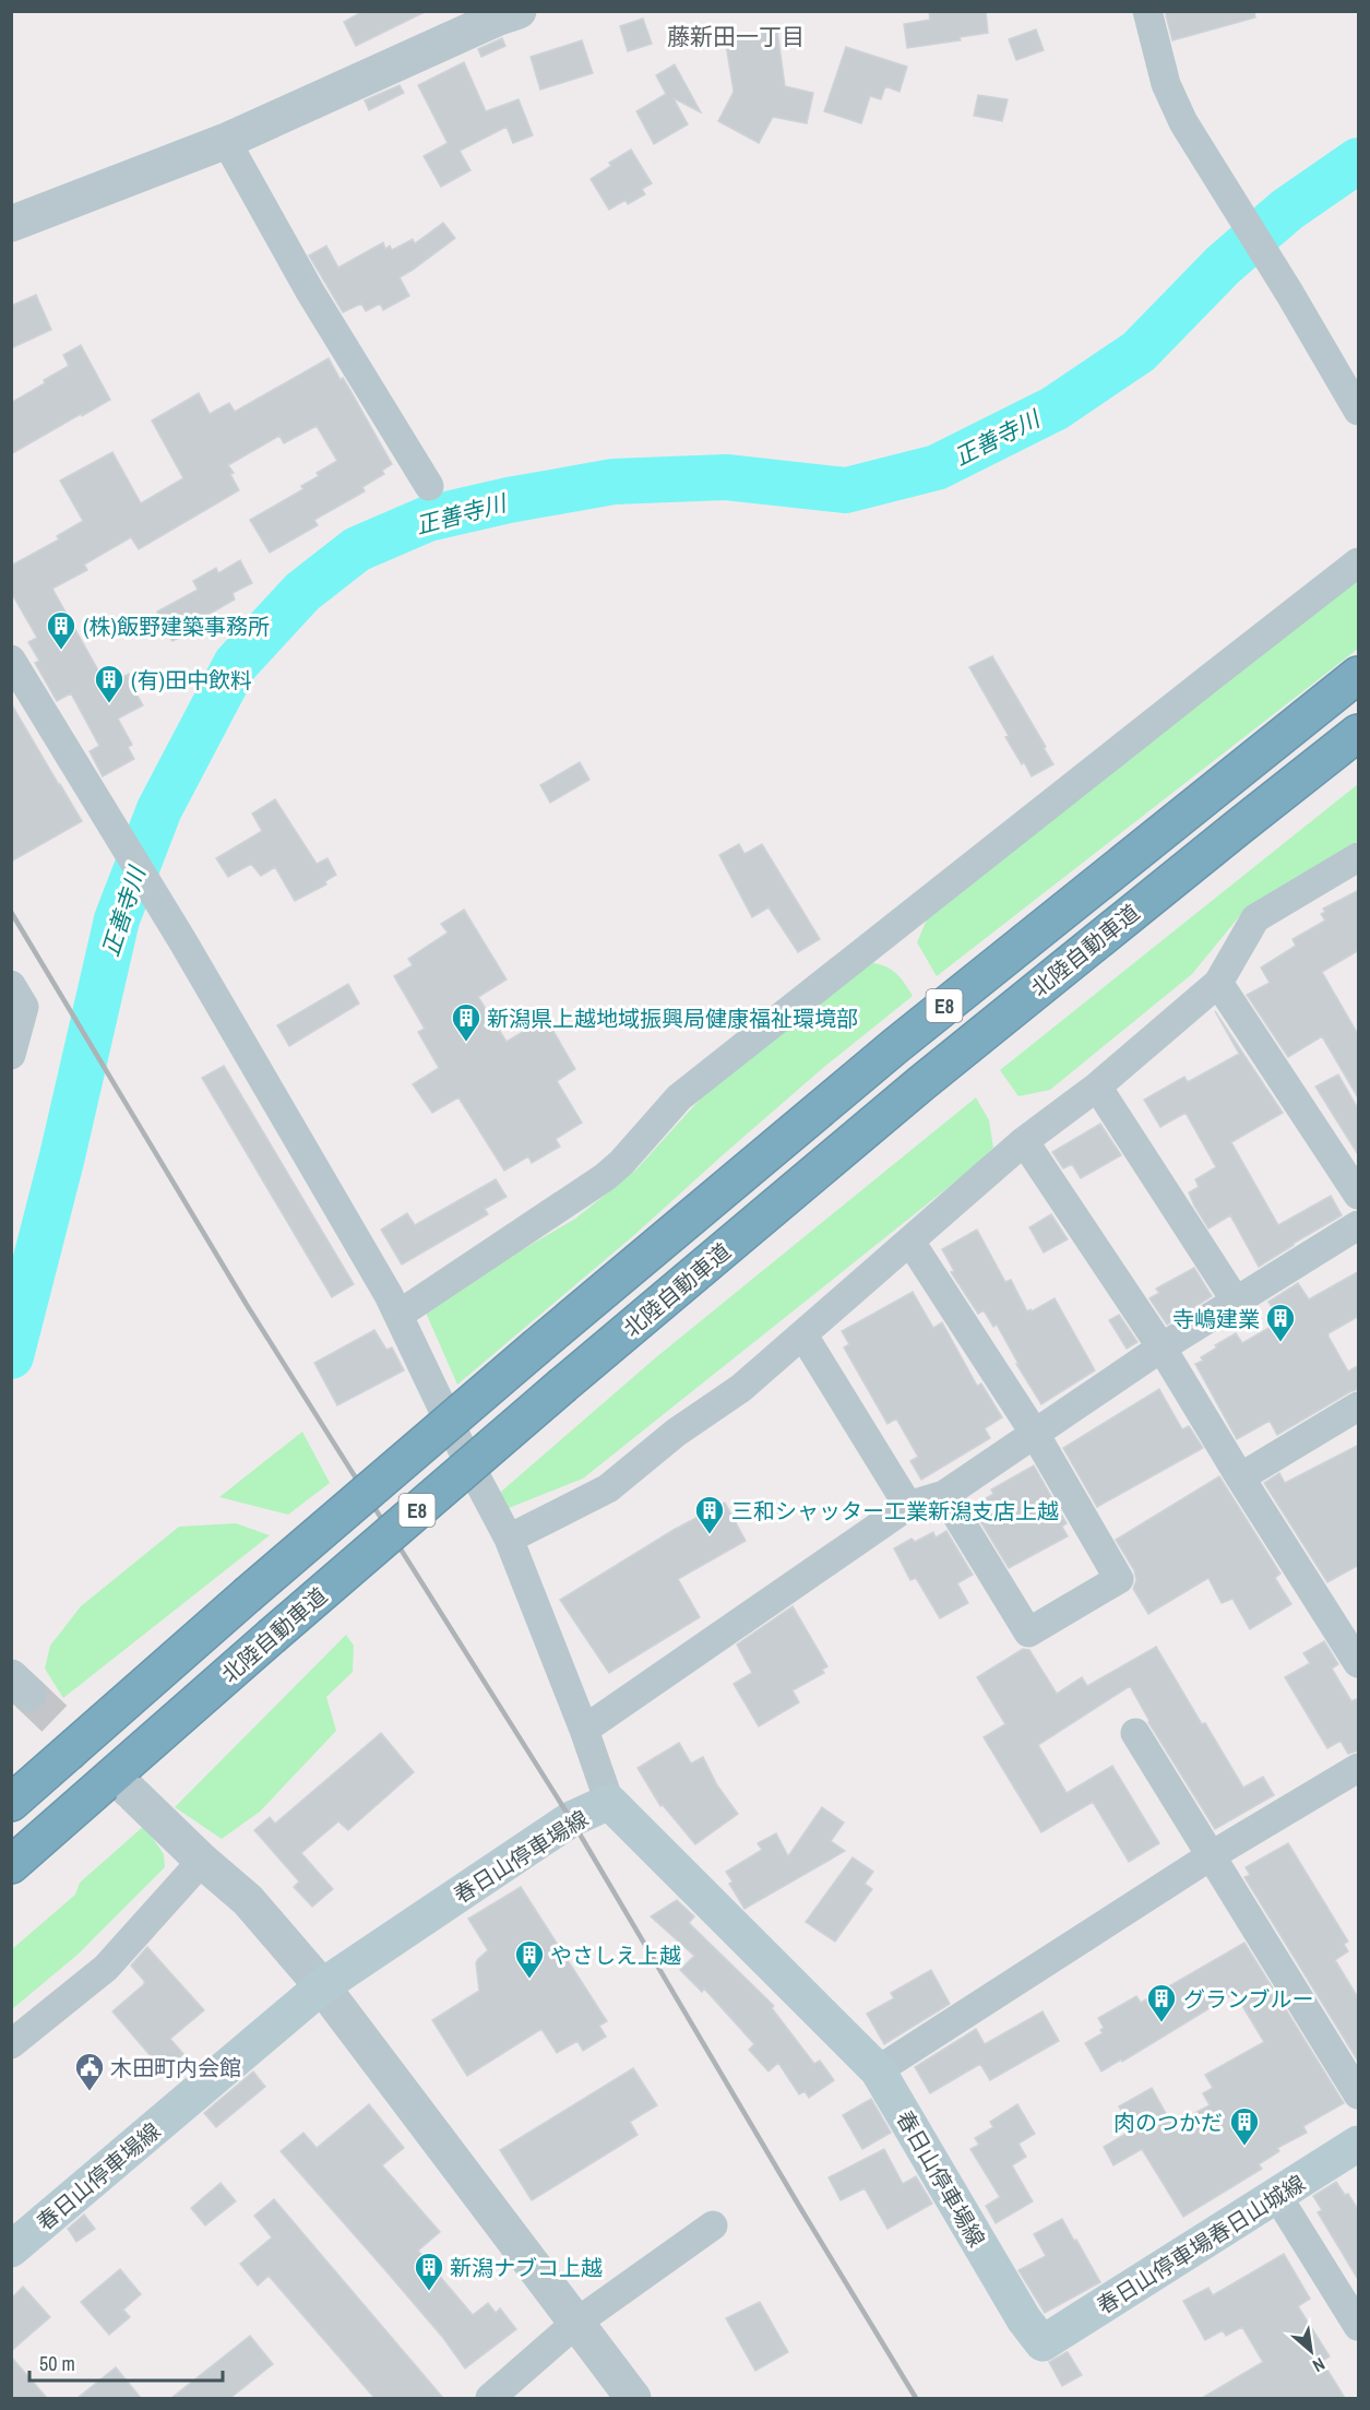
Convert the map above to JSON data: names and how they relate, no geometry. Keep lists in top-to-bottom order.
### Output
{
  "streets": {
    "highway": ["北陸自動車道", "E8"],
    "main road": ["春日山停車場線", "春日山停車場春日山城線"]
  },
  "crossings": [
    ["春日山停車場線", "春日山停車場春日山城線"]
  ],
  "districts": ["藤新田一丁目"],
  "water": ["正善寺川"],
  "places": {
    "building": [
      "(株)飯野建築事務所",
      "(有)田中飲料",
      "新潟県上越地域振興局健康福祉環境部",
      "寺嶋建業",
      "三和シャッター工業新潟支店上越",
      "やさしえ上越",
      "グランブルー",
      "肉のつかだ",
      "新潟ナブコ上越"
    ],
    "public building": ["木田町内会館"]
  },
  "scale_bar": "50 m",
  "north": "bottom right"
}
